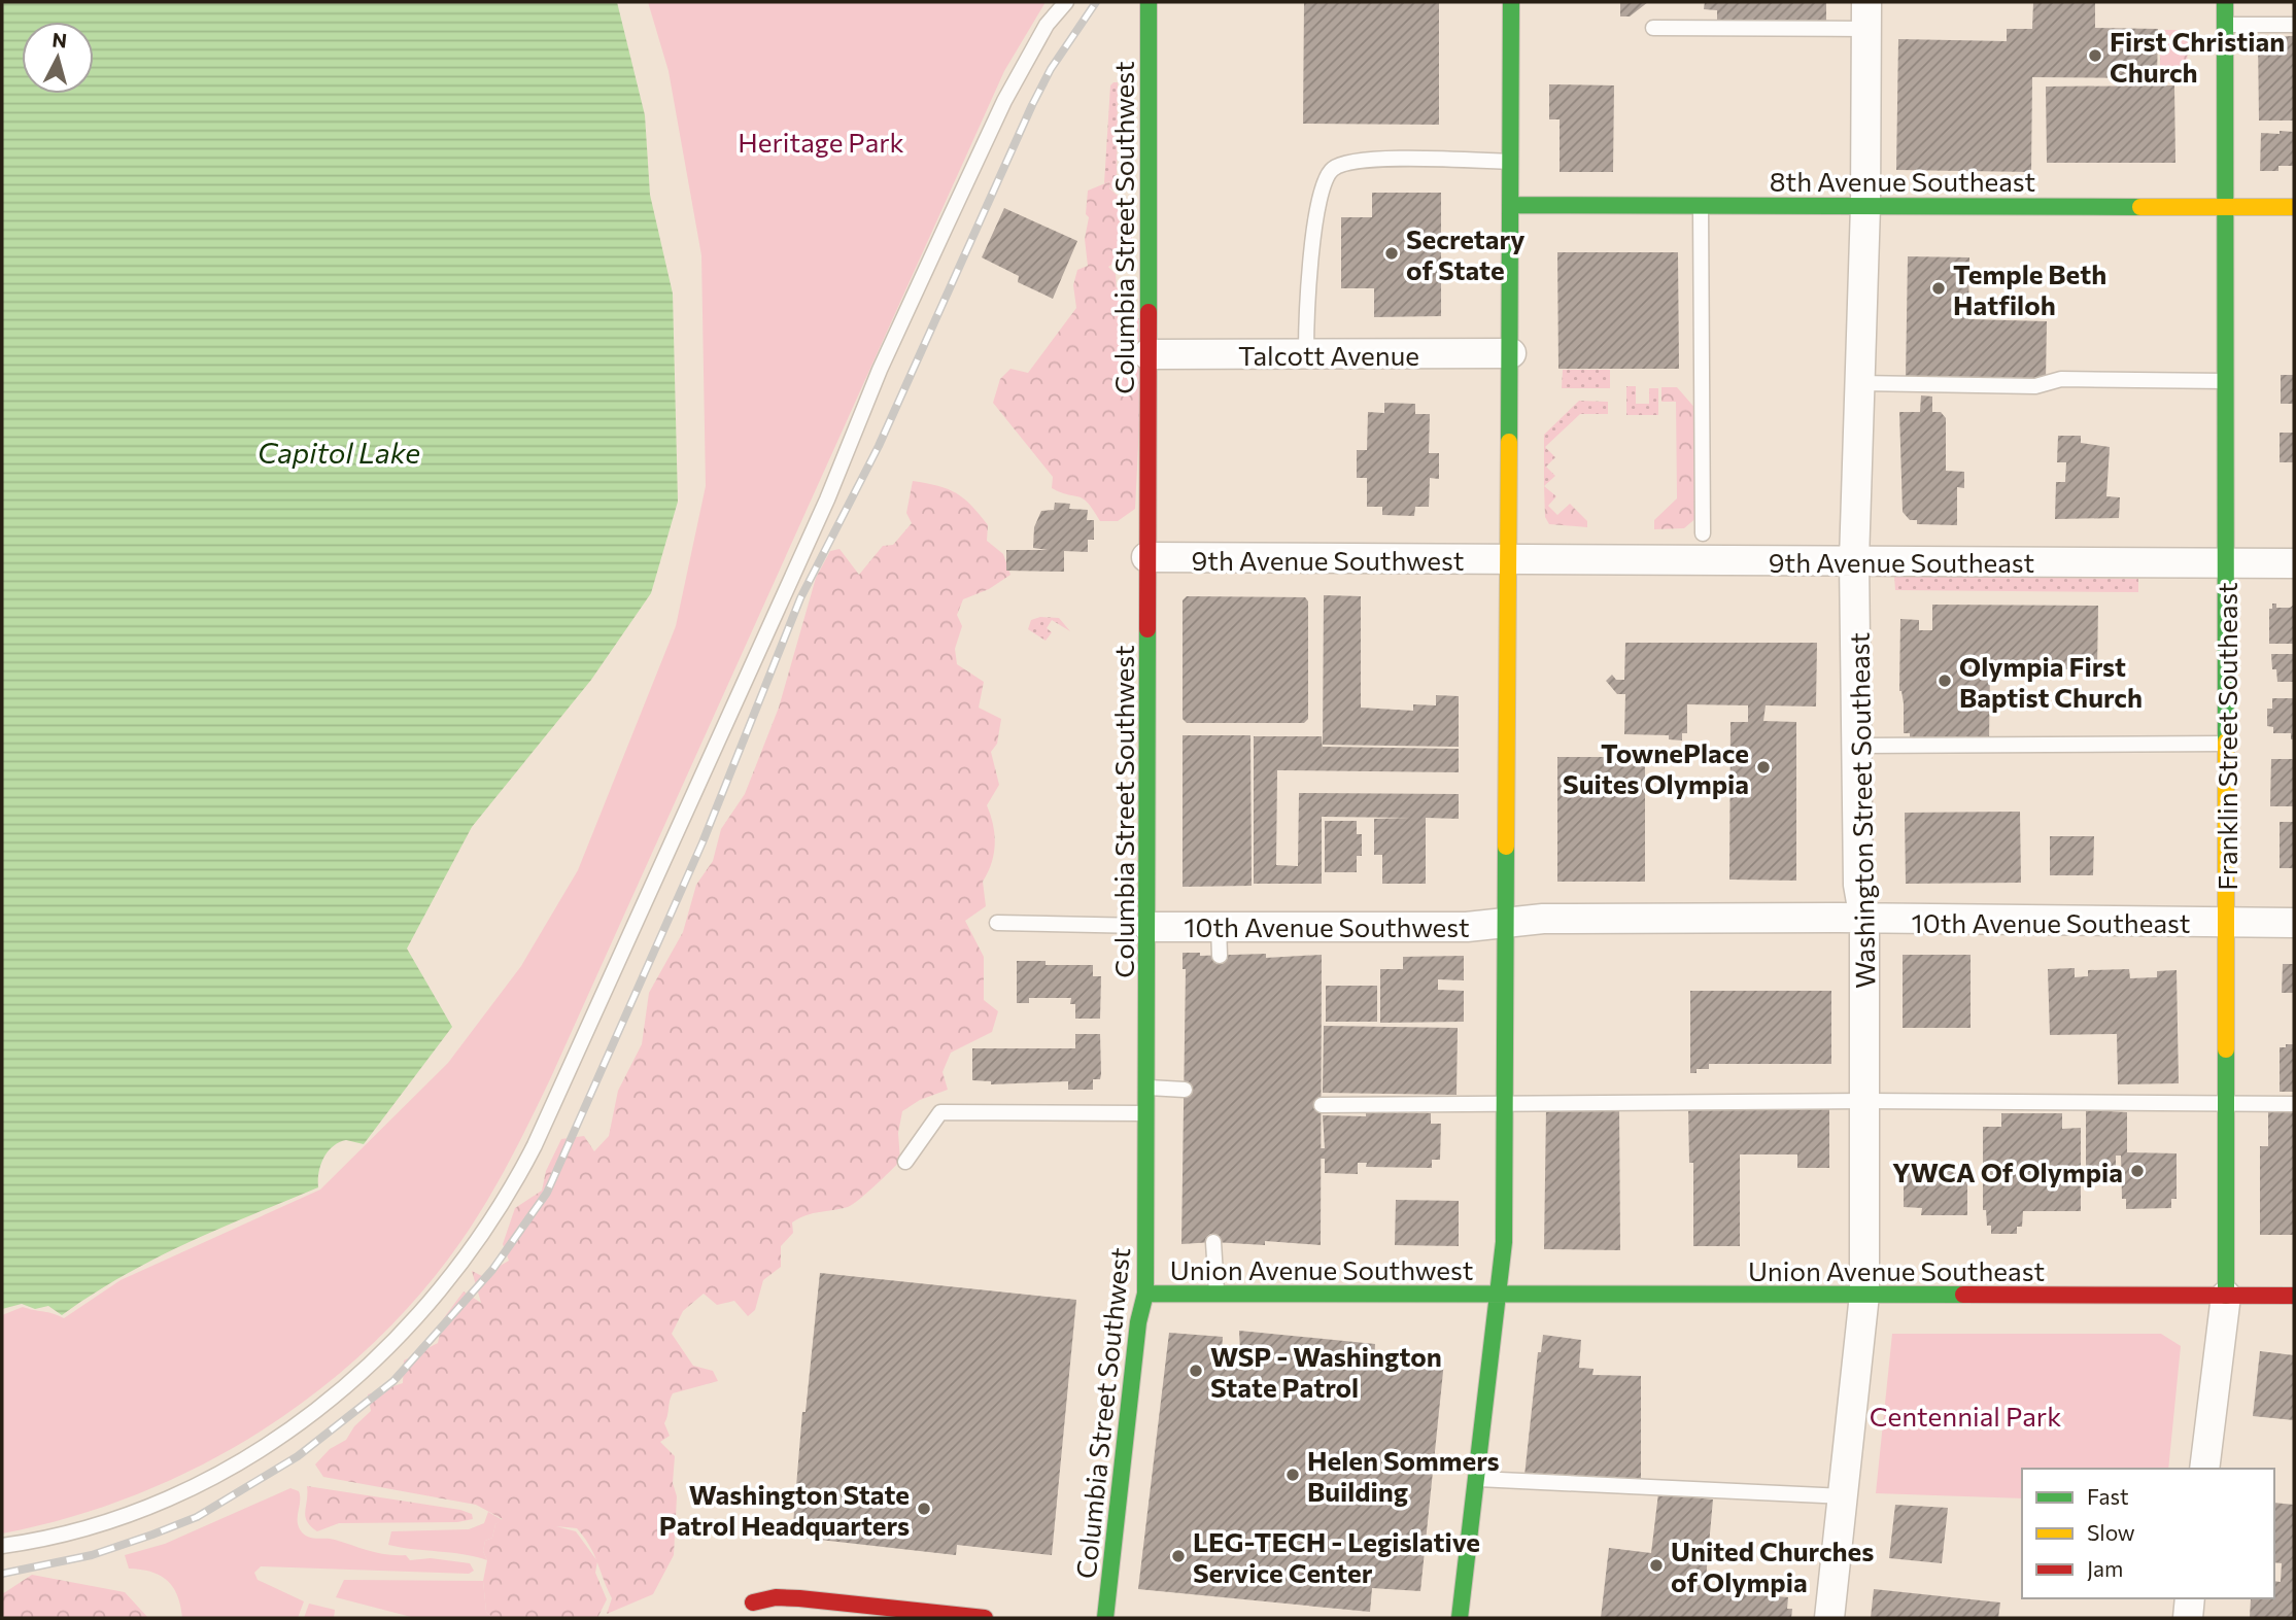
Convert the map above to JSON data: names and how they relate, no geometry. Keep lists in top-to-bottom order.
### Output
{
  "streets": {
    "street": [
      "8th Avenue Southeast",
      "Columbia Street Southwest",
      "Talcott Avenue",
      "9th Avenue Southwest",
      "9th Avenue Southeast",
      "Franklin Street Southeast",
      "Washington Street Southeast",
      "10th Avenue Southeast",
      "10th Avenue Southwest",
      "Union Avenue Southwest",
      "Union Avenue Southeast"
    ]
  },
  "crossings": [
    ["8th Avenue Southeast", "Franklin Street Southeast"],
    ["8th Avenue Southeast", "Washington Street Southeast"],
    ["Columbia Street Southwest", "Talcott Avenue"],
    ["Columbia Street Southwest", "9th Avenue Southwest"],
    ["Columbia Street Southwest", "10th Avenue Southwest"],
    ["Columbia Street Southwest", "Union Avenue Southwest"],
    ["9th Avenue Southwest", "9th Avenue Southeast"],
    ["9th Avenue Southeast", "Franklin Street Southeast"],
    ["9th Avenue Southeast", "Washington Street Southeast"],
    ["Franklin Street Southeast", "10th Avenue Southeast"],
    ["Franklin Street Southeast", "Union Avenue Southeast"],
    ["Washington Street Southeast", "10th Avenue Southeast"],
    ["Washington Street Southeast", "Union Avenue Southeast"],
    ["10th Avenue Southeast", "10th Avenue Southwest"],
    ["Union Avenue Southwest", "Union Avenue Southeast"]
  ],
  "water": ["Capitol Lake"],
  "parks": ["Heritage Park", "Centennial Park"],
  "places": [
    "First Christian Church",
    "Secretary of State",
    "Temple Beth Hatfiloh",
    "Olympia First Baptist Church",
    "TownePlace Suites Olympia",
    "YWCA Of Olympia",
    "WSP - Washington State Patrol",
    "Helen Sommers Building",
    "Washington State Patrol Headquarters",
    "LEG-TECH - Legislative Service Center",
    "United Churches of Olympia"
  ],
  "legend": ["Fast", "Slow", "Jam"],
  "north": "top"
}
